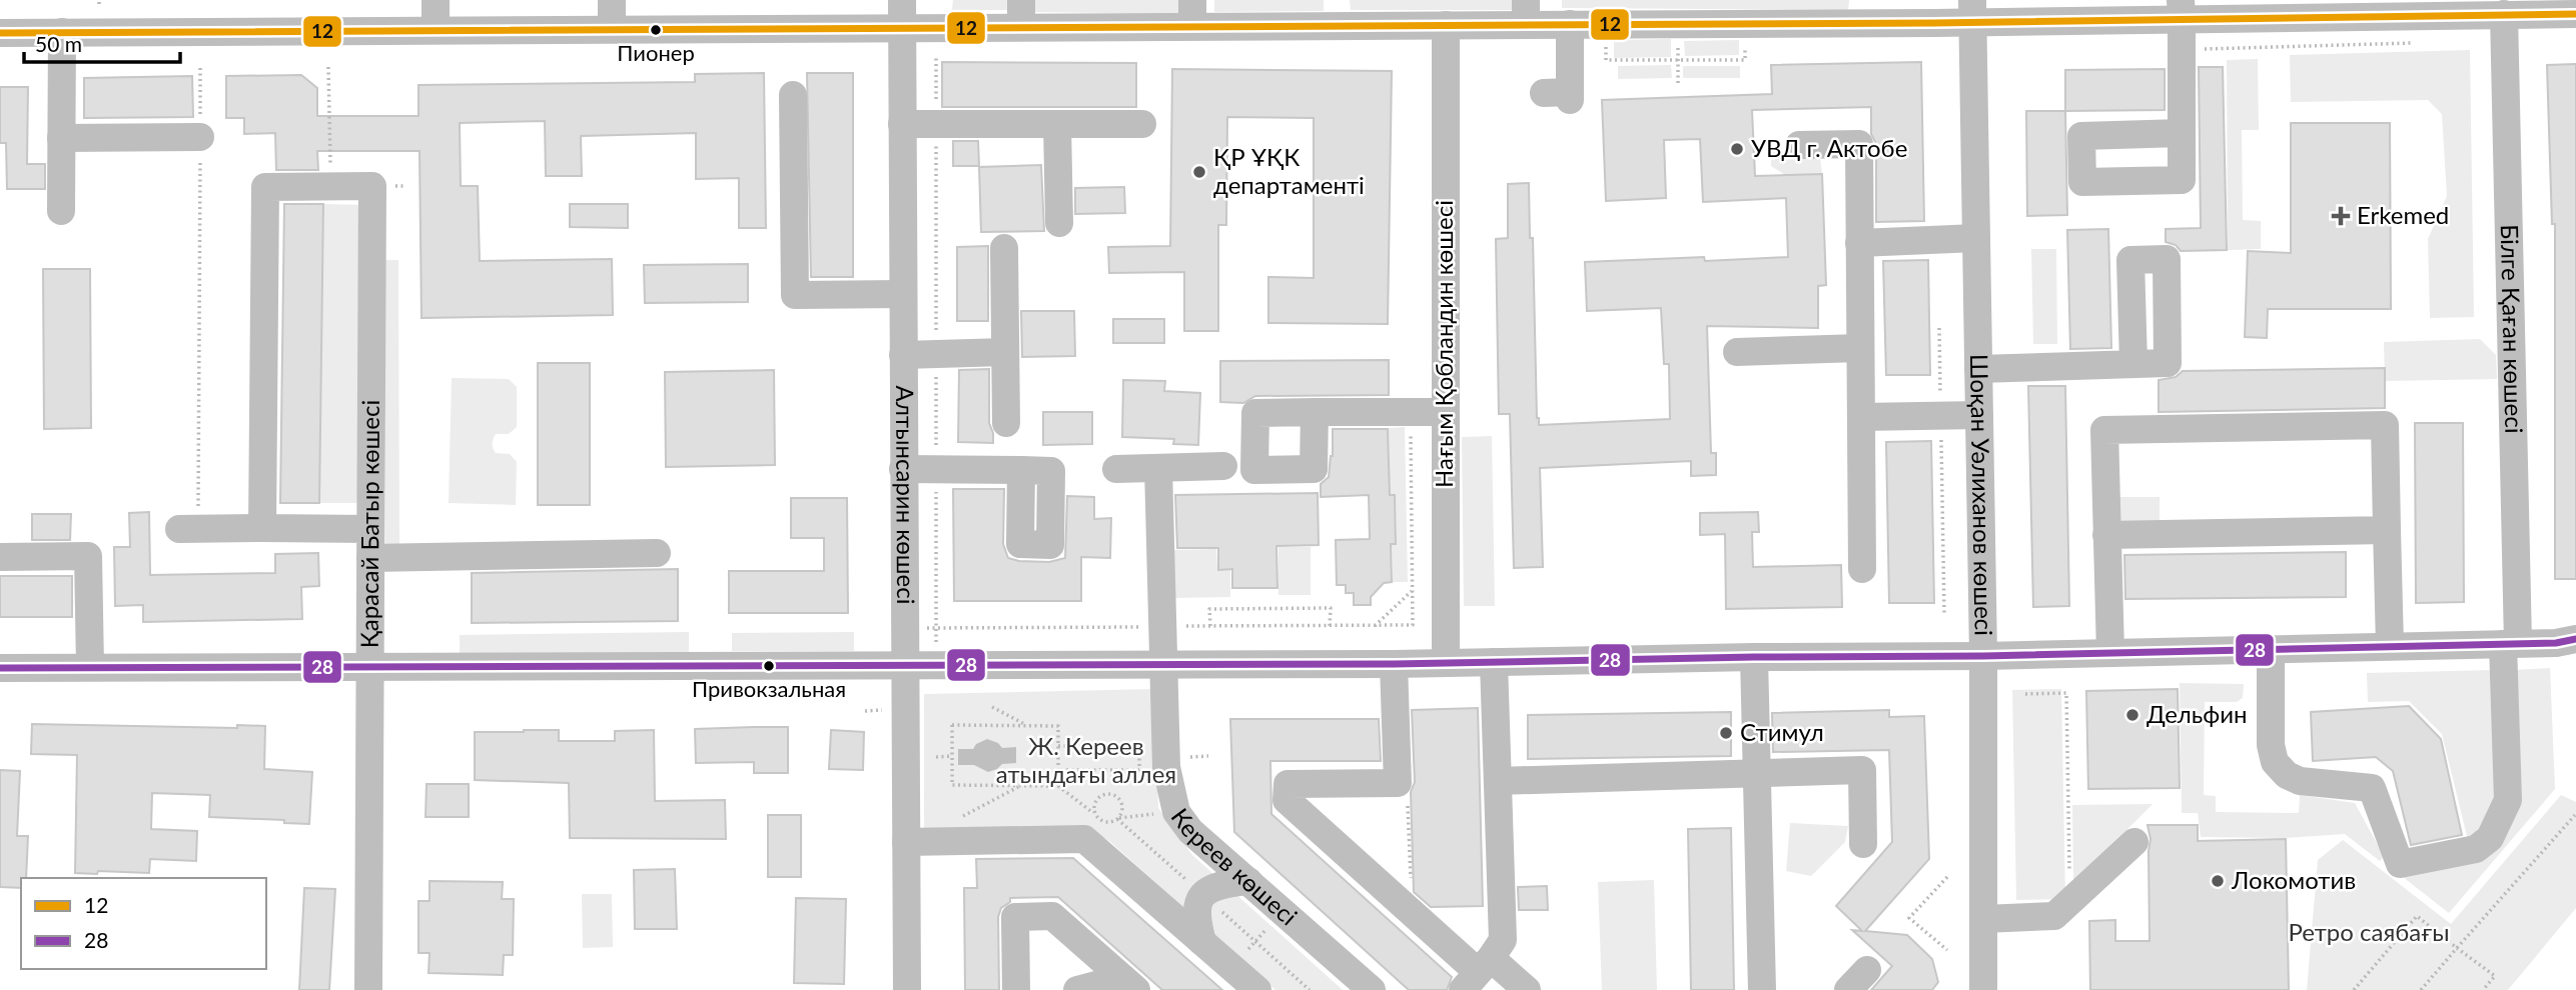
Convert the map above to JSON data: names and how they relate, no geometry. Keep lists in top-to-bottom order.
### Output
{
  "streets": {
    "street": [
      "Білге Қаған көшесі",
      "Нағым Қобландин көшесі",
      "Алтынсарин көшесі",
      "Шоқан Уәлиханов көшесі",
      "Қарасай Батыр көшесі",
      "Кереев көшесі"
    ]
  },
  "parks": ["Ж. Кереев атындағы аллея", "Ретро саябағы"],
  "places": {
    "other": [
      "Пионер",
      "УВД г. Актобе",
      "ҚР ҰҚК департаменті",
      "Привокзальная",
      "Дельфин",
      "Стимул",
      "Локомотив"
    ],
    "health": ["Erkemed"]
  },
  "lines": ["transit line 12", "transit line 28"],
  "legend": ["12", "28"],
  "scale_bar": "50 m"
}
